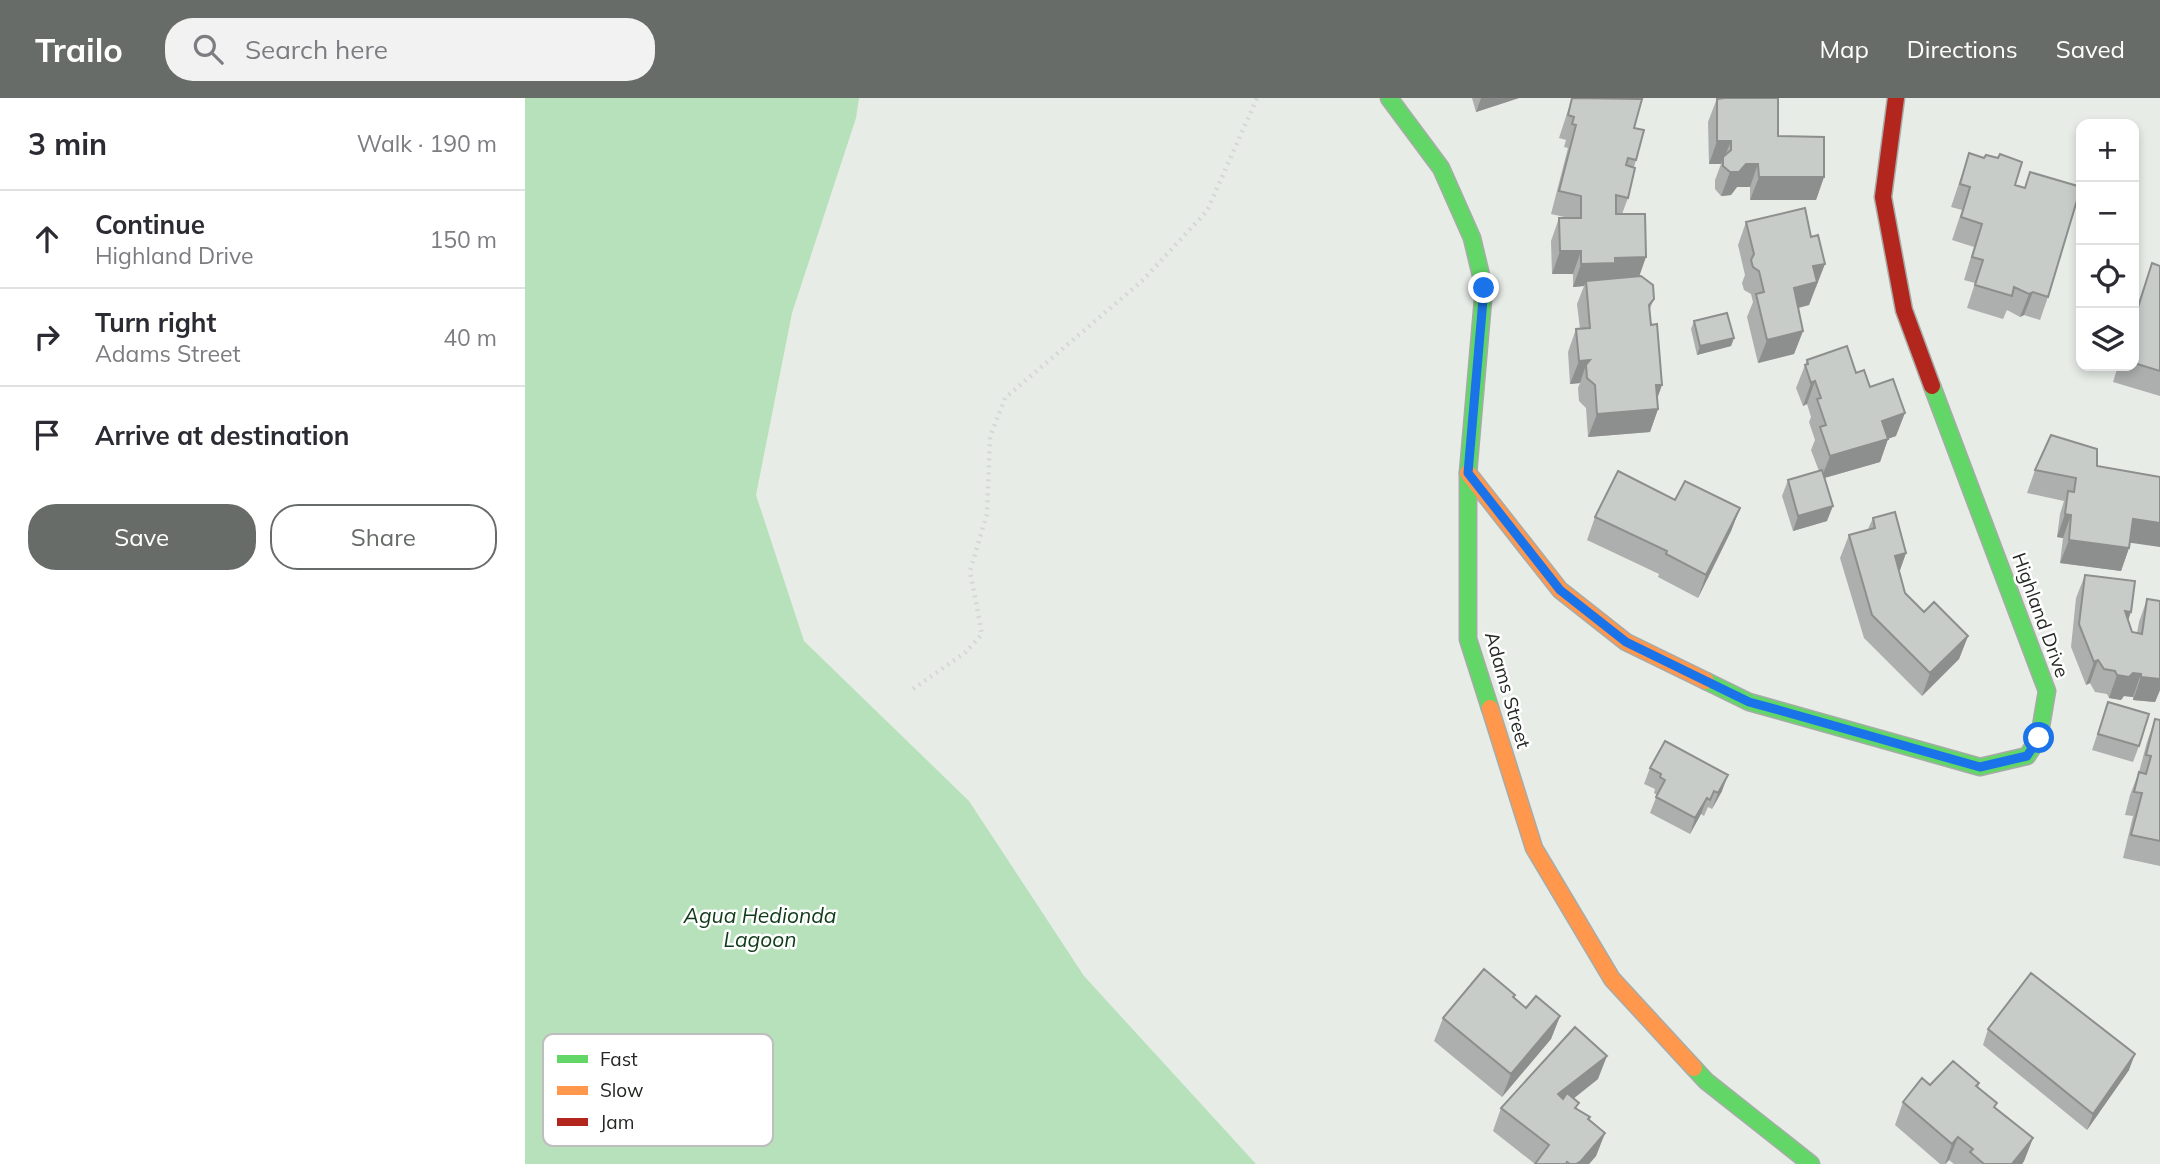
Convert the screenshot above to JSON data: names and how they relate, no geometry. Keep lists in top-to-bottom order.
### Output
{
  "streets": {
    "street": ["Highland Drive", "Adams Street"]
  },
  "crossings": [
    ["Highland Drive", "Adams Street"]
  ],
  "water": ["Agua Hedionda Lagoon"],
  "legend": ["Fast", "Slow", "Jam"],
  "page": {
    "header": "Trailo",
    "search": "Search here",
    "nav": ["Map", "Directions", "Saved"],
    "heading": ["3 min", "Walk · 190 m"],
    "map_buttons": ["+", "−"],
    "list": [
      ["Continue", "Highland Drive", "150 m"],
      ["Turn right", "Adams Street", "40 m"],
      "Arrive at destination"
    ],
    "buttons": ["Save", "Share"]
  }
}
